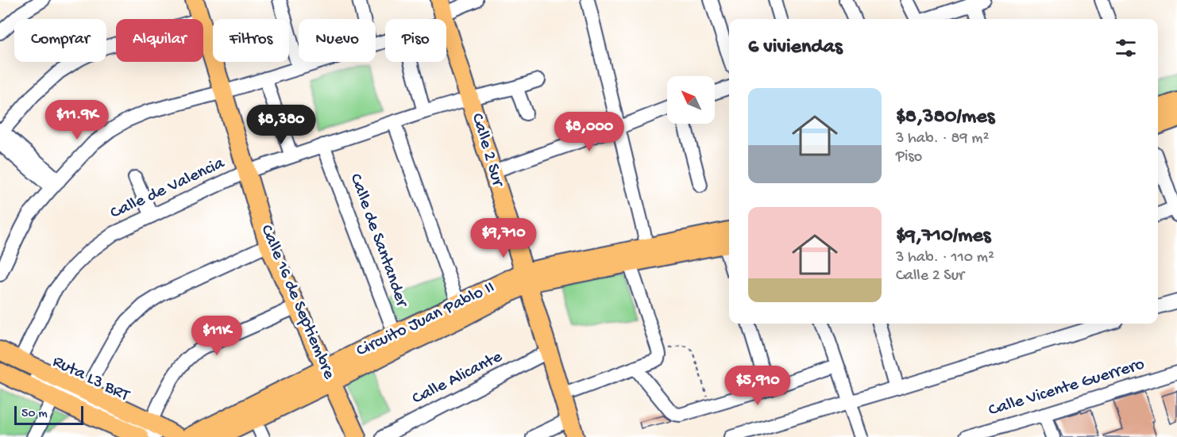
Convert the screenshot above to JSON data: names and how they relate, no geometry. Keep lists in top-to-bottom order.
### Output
{
  "streets": {
    "main road": ["Calle 2 Sur", "Calle 16 de Septiembre", "Circuito Juan Pablo II"],
    "street": [
      "Calle de Valencia",
      "Calle de Santander",
      "Calle Alicante",
      "Ruta L3 BRT",
      "Calle Vicente Guerrero"
    ]
  },
  "crossings": [
    ["Calle 2 Sur", "Calle de Valencia"],
    ["Calle 2 Sur", "Circuito Juan Pablo II"],
    ["Calle 2 Sur", "Calle Alicante"],
    ["Calle de Valencia", "Calle de Santander"],
    ["Calle de Valencia", "Calle 16 de Septiembre"],
    ["Calle de Santander", "Circuito Juan Pablo II"],
    ["Calle 16 de Septiembre", "Circuito Juan Pablo II"]
  ],
  "scale_bar": "50 m",
  "north": "top left",
  "page": {
    "chip": [
      "Comprar",
      "Alquilar",
      "Filtros",
      "Nuevo",
      "Piso"
    ],
    "heading": "6 viviendas",
    "list": [
      {
        "name": "$8,380/mes",
        "note": "3 hab. · 89 m² · Piso"
      },
      {
        "name": "$9,710/mes",
        "note": "3 hab. · 110 m² · Calle 2 Sur"
      }
    ],
    "price": [
      "$11.9K",
      "$8,380",
      "$8,000",
      "$9,710",
      "$11K",
      "$5,910"
    ],
    "scale": "50 m"
  }
}
